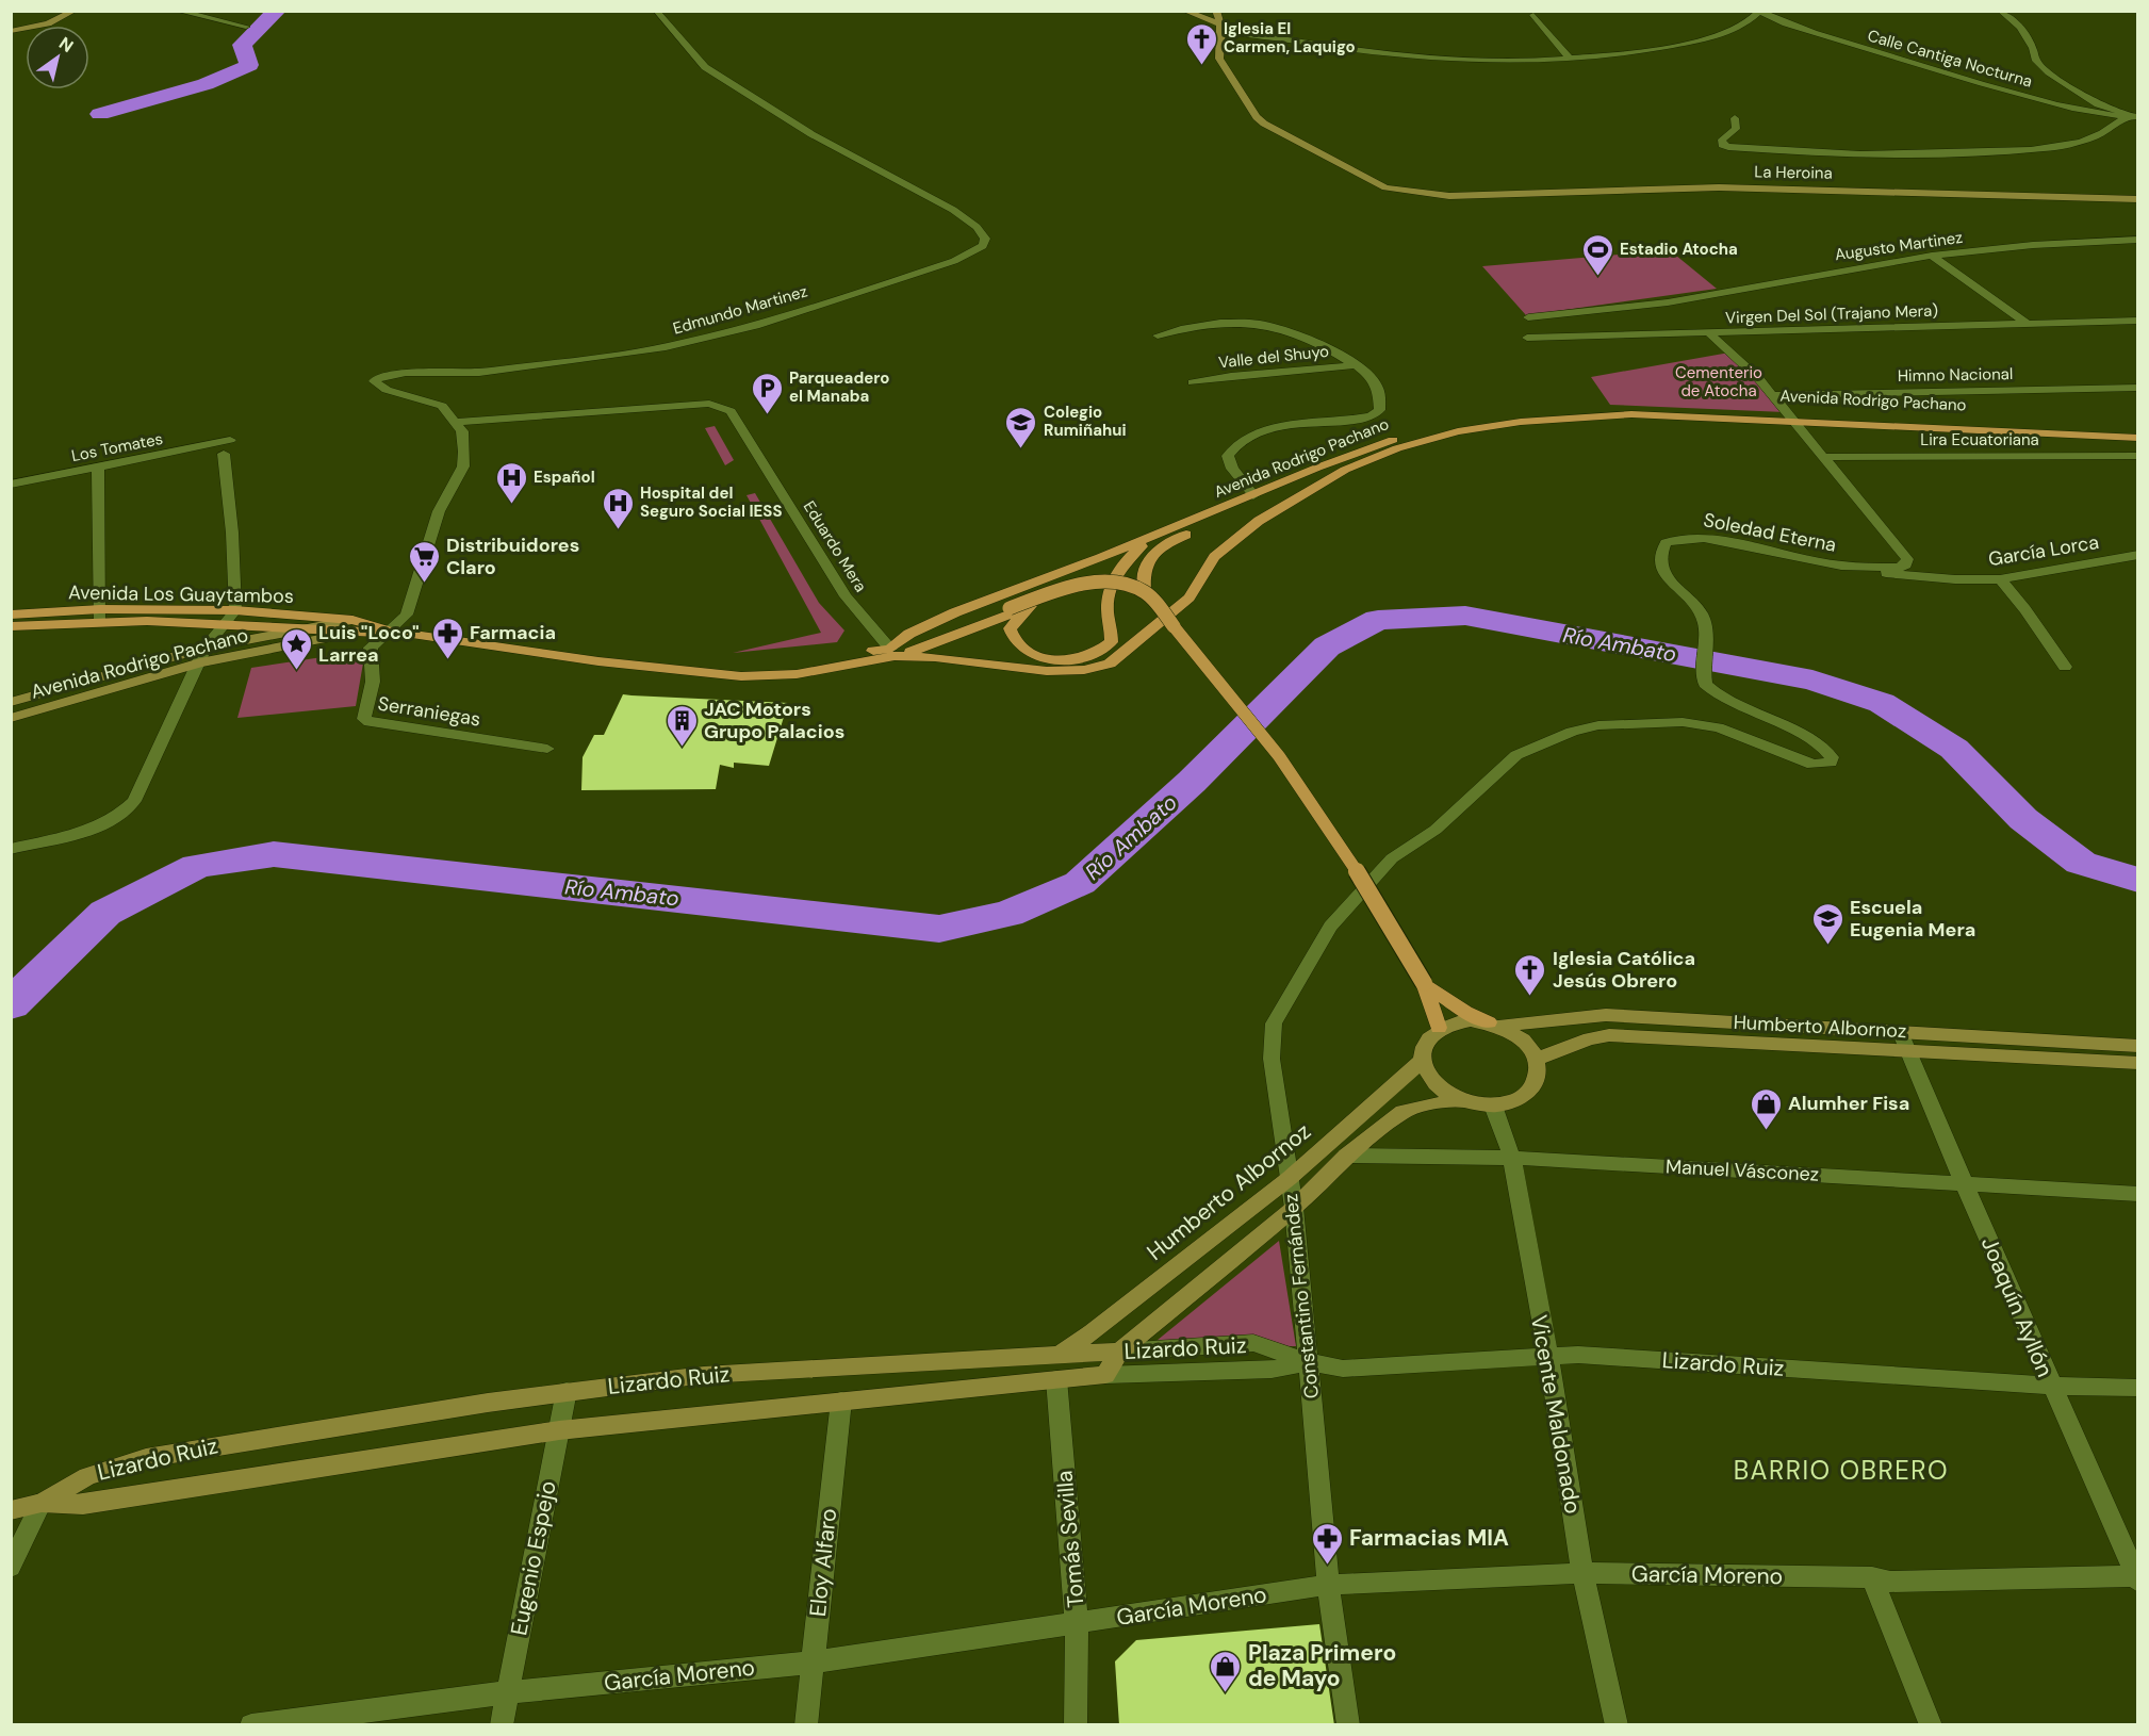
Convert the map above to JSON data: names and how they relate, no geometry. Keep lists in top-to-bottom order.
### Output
{
  "streets": {
    "main road": [
      "La Heroina",
      "Avenida Rodrigo Pachano",
      "Avenida Los Guaytambos",
      "Humberto Albornoz",
      "Lizardo Ruiz",
      "Tomás Sevilla"
    ],
    "street": [
      "Calle Cantiga Nocturna",
      "Augusto Martinez",
      "Edmundo Martinez",
      "Virgen Del Sol (Trajano Mera)",
      "Valle del Shuyo",
      "Himno Nacional",
      "Lira Ecuatoriana",
      "Los Tomates",
      "Soledad Eterna",
      "Eduardo Mera",
      "García Lorca",
      "Serraniegas",
      "Manuel Vásconez",
      "Constantino Fernández",
      "Joaquín Ayllón",
      "Vicente Maldonado",
      "Eugenio Espejo",
      "Eloy Alfaro",
      "García Moreno"
    ]
  },
  "crossings": [
    ["Edmundo Martinez", "Eduardo Mera"],
    ["Avenida Rodrigo Pachano", "Eduardo Mera"],
    ["Avenida Rodrigo Pachano", "Avenida Los Guaytambos"],
    ["Avenida Rodrigo Pachano", "Serraniegas"],
    ["Lira Ecuatoriana", "Soledad Eterna"],
    ["Soledad Eterna", "García Lorca"],
    ["Soledad Eterna", "Constantino Fernández"],
    ["Avenida Los Guaytambos", "Serraniegas"],
    ["Humberto Albornoz", "Constantino Fernández"],
    ["Humberto Albornoz", "Joaquín Ayllón"],
    ["Humberto Albornoz", "Lizardo Ruiz"],
    ["Humberto Albornoz", "Vicente Maldonado"],
    ["Humberto Albornoz", "Tomás Sevilla"],
    ["Manuel Vásconez", "Joaquín Ayllón"],
    ["Manuel Vásconez", "Vicente Maldonado"],
    ["Constantino Fernández", "Lizardo Ruiz"],
    ["Constantino Fernández", "García Moreno"],
    ["Joaquín Ayllón", "Lizardo Ruiz"],
    ["Joaquín Ayllón", "García Moreno"],
    ["Lizardo Ruiz", "Vicente Maldonado"],
    ["Lizardo Ruiz", "Tomás Sevilla"],
    ["Lizardo Ruiz", "Eugenio Espejo"],
    ["Lizardo Ruiz", "Eloy Alfaro"],
    ["Vicente Maldonado", "García Moreno"],
    ["Tomás Sevilla", "García Moreno"],
    ["Eugenio Espejo", "García Moreno"],
    ["Eloy Alfaro", "García Moreno"]
  ],
  "districts": ["BARRIO OBRERO"],
  "water": ["Río Ambato"],
  "parks": ["Cementerio de Atocha"],
  "places": {
    "church": ["Iglesia El Carmen, Laquigo", "Iglesia Católica Jesús Obrero"],
    "sports": ["Estadio Atocha"],
    "parking": ["Parqueadero el Manaba"],
    "school or university": ["Colegio Rumiñahui", "Escuela Eugenia Mera"],
    "hospital": ["Español", "Hospital del Seguro Social IESS"],
    "supermarket": ["Distribuidores Claro"],
    "pharmacy": ["Farmacia", "Farmacias MIA"],
    "place": ["Luis \"Loco\" Larrea"],
    "building": ["JAC Motors Grupo Palacios"],
    "shop": ["Alumher Fisa", "Plaza Primero de Mayo"]
  },
  "north": "top right"
}
